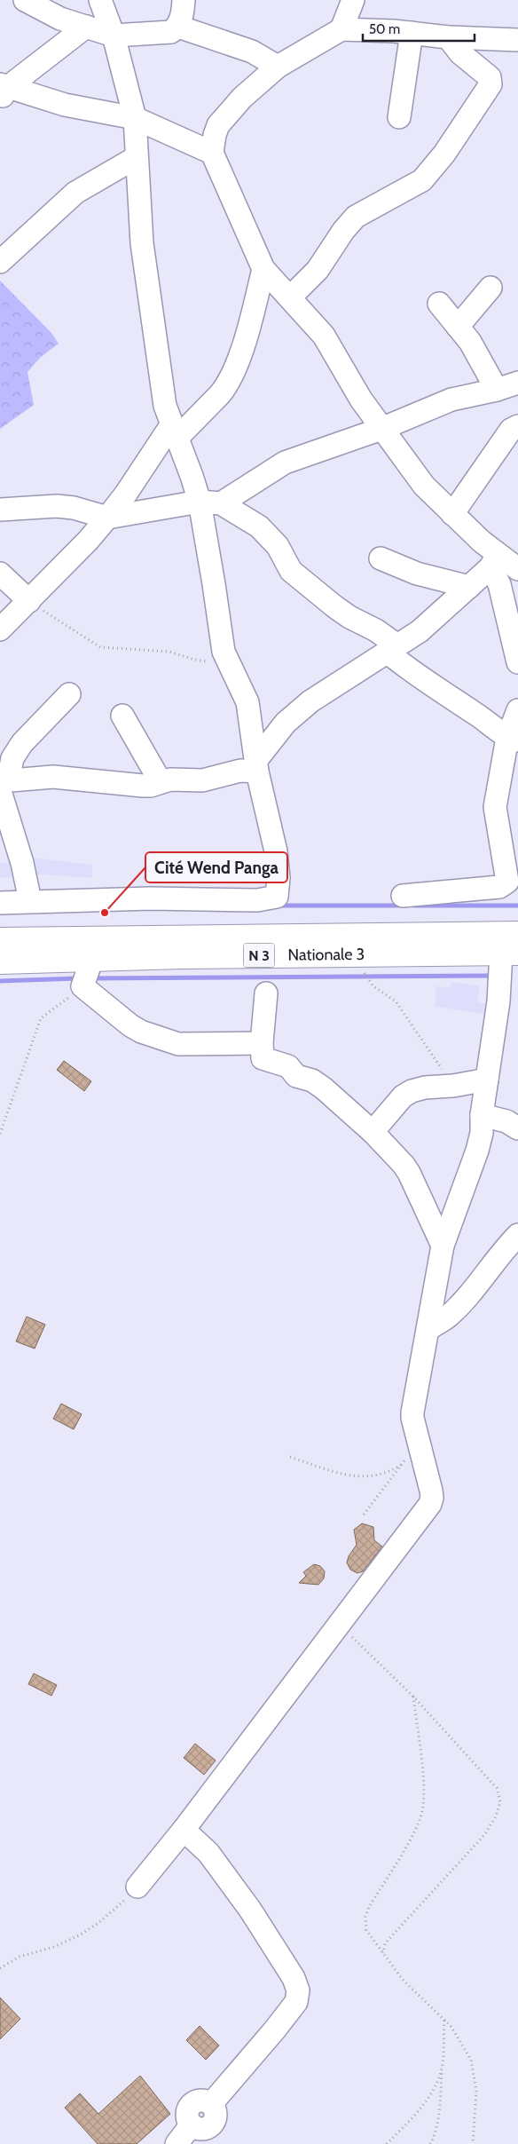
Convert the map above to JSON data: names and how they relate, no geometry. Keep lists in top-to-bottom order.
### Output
{
  "streets": {
    "main road": ["Nationale 3", "N 3"]
  },
  "places": ["Cité Wend Panga"],
  "scale_bar": "50 m"
}
